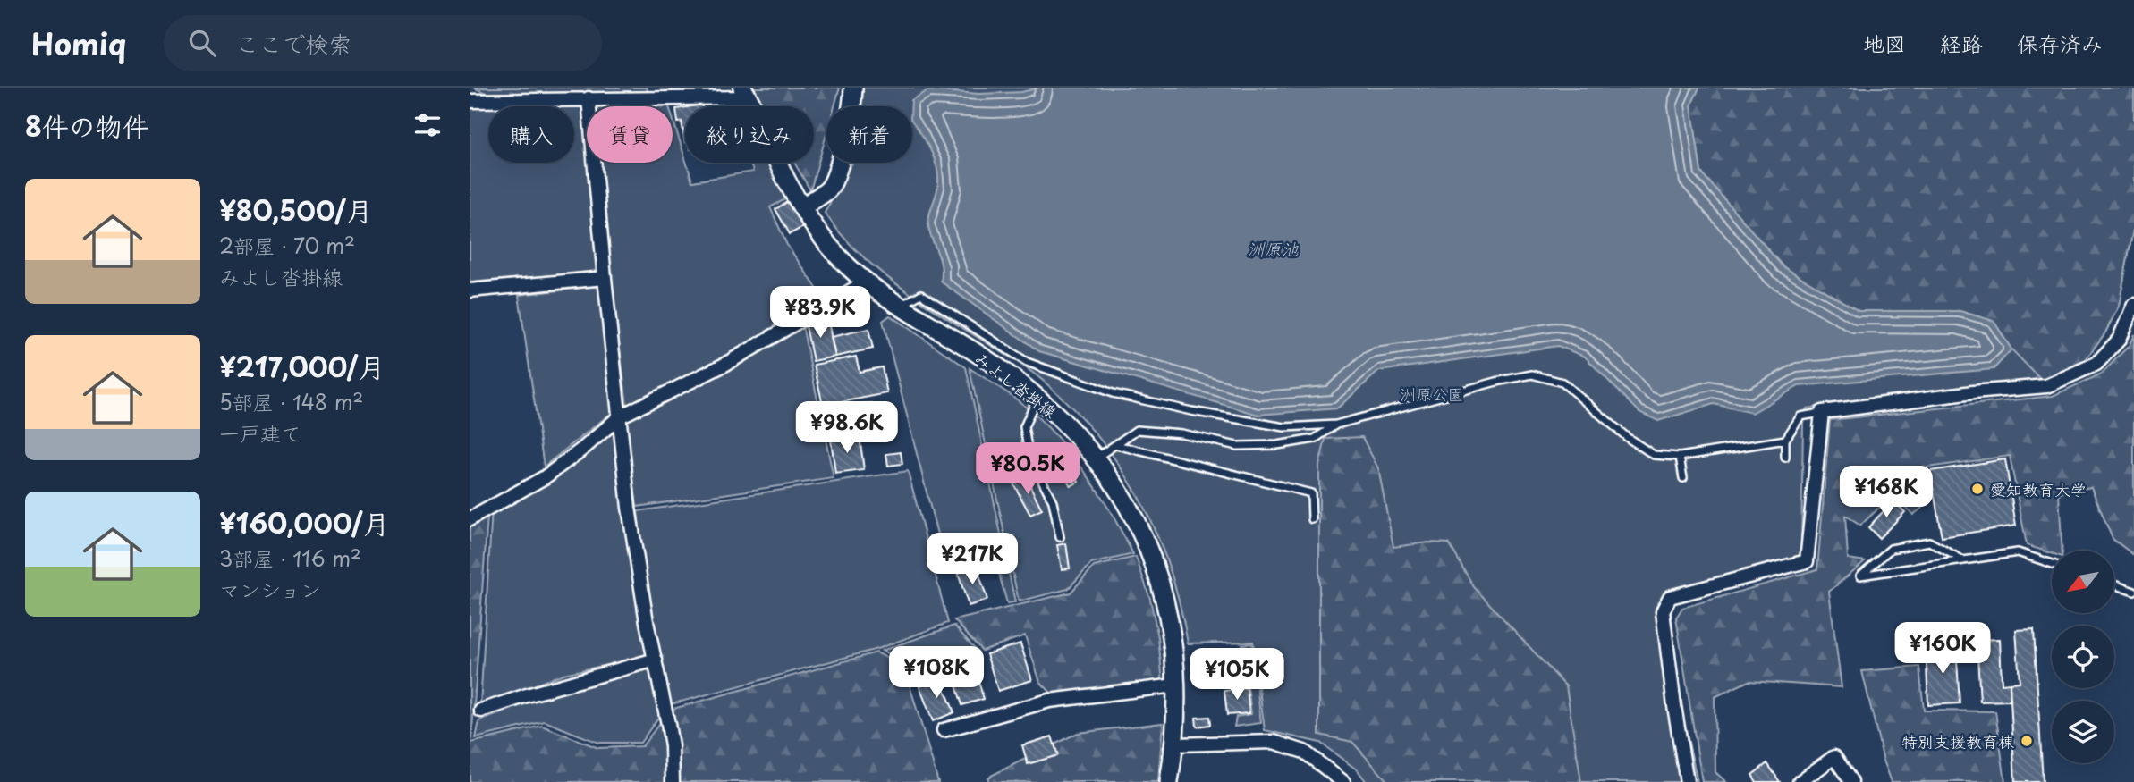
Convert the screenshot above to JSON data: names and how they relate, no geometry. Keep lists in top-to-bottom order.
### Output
{
  "streets": {
    "main road": ["みよし沓掛線"]
  },
  "water": ["洲原池"],
  "parks": ["洲原公園"],
  "places": ["愛知教育大学", "特別支援教育棟"],
  "north": "bottom left",
  "page": {
    "header": "Homiq",
    "search": "ここで検索",
    "nav": ["地図", "経路", "保存済み"],
    "heading": "8件の物件",
    "chip": [
      "購入",
      "賃貸",
      "絞り込み",
      "新着"
    ],
    "list": [
      {
        "name": "¥80,500/月",
        "note": "2部屋 · 70 m² · みよし沓掛線"
      },
      {
        "name": "¥217,000/月",
        "note": "5部屋 · 148 m² · 一戸建て"
      },
      {
        "name": "¥160,000/月",
        "note": "3部屋 · 116 m² · マンション"
      }
    ],
    "price": [
      "¥83.9K",
      "¥98.6K",
      "¥80.5K",
      "¥168K",
      "¥217K",
      "¥160K",
      "¥108K",
      "¥105K"
    ]
  }
}
